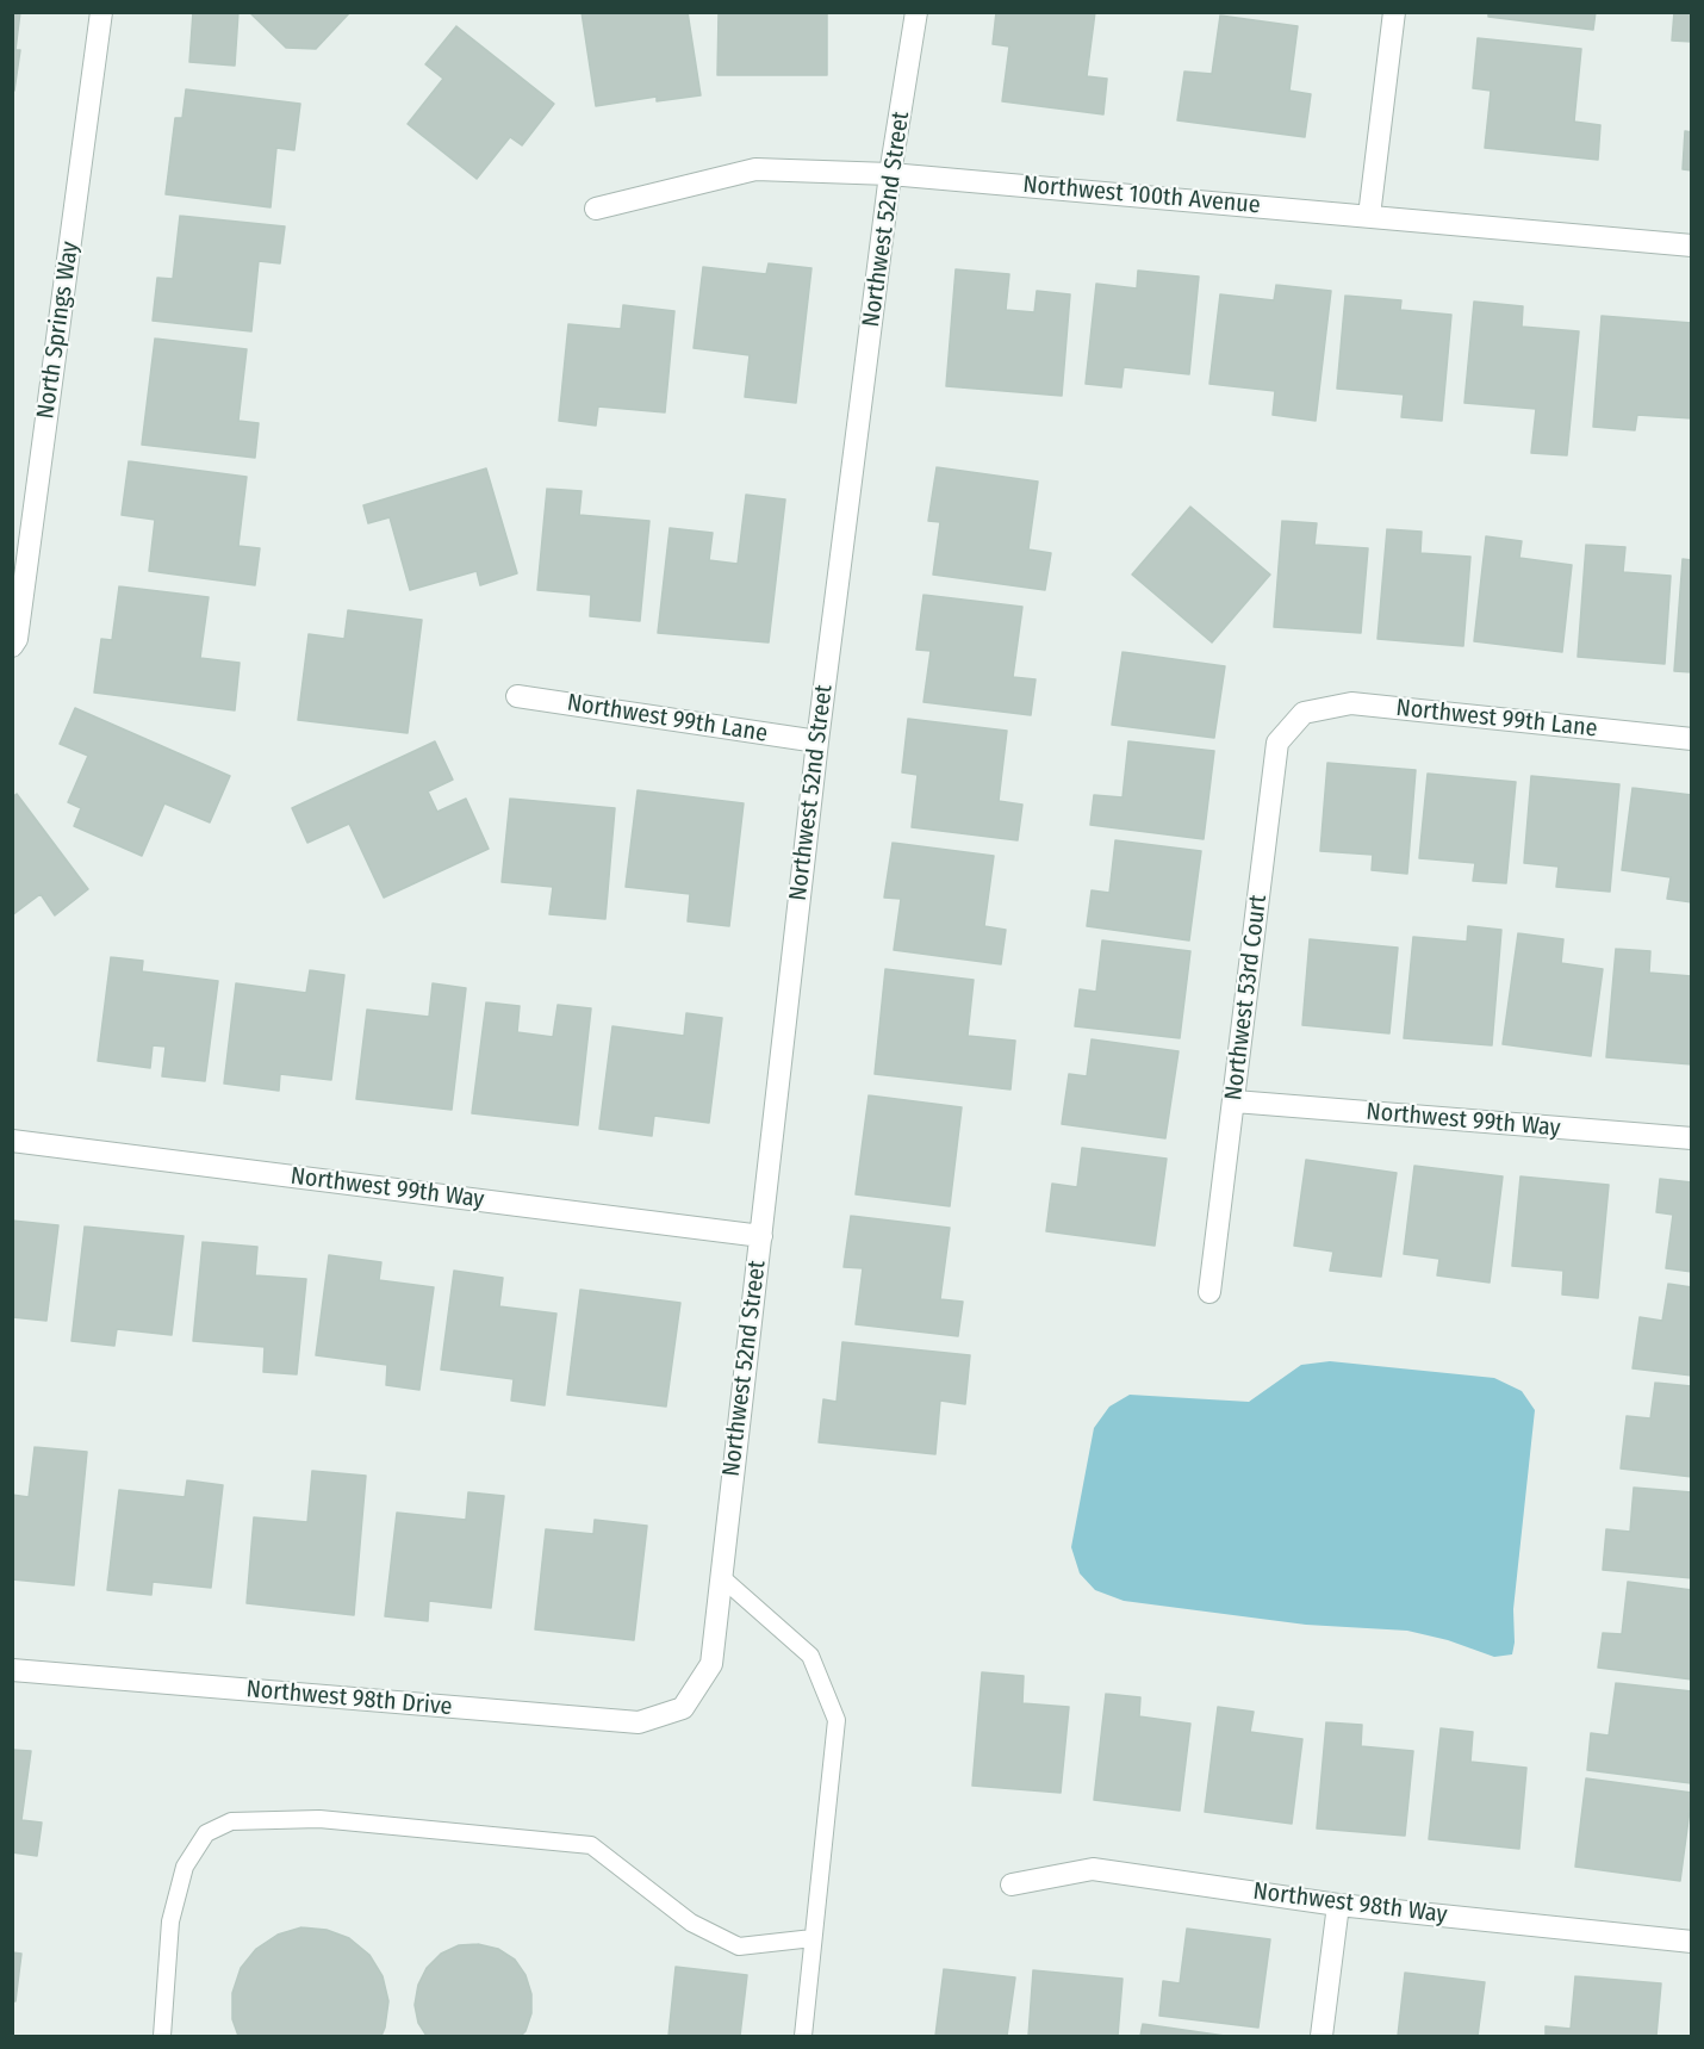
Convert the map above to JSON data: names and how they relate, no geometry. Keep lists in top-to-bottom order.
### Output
{
  "streets": {
    "street": [
      "Northwest 100th Avenue",
      "Northwest 52nd Street",
      "North Springs Way",
      "Northwest 99th Lane",
      "Northwest 53rd Court",
      "Northwest 99th Way",
      "Northwest 98th Drive",
      "Northwest 98th Way"
    ]
  },
  "crossings": [
    ["Northwest 100th Avenue", "Northwest 52nd Street"],
    ["Northwest 52nd Street", "Northwest 99th Lane"],
    ["Northwest 52nd Street", "Northwest 99th Way"],
    ["Northwest 52nd Street", "Northwest 98th Drive"],
    ["Northwest 99th Lane", "Northwest 53rd Court"],
    ["Northwest 53rd Court", "Northwest 99th Way"]
  ]
}
